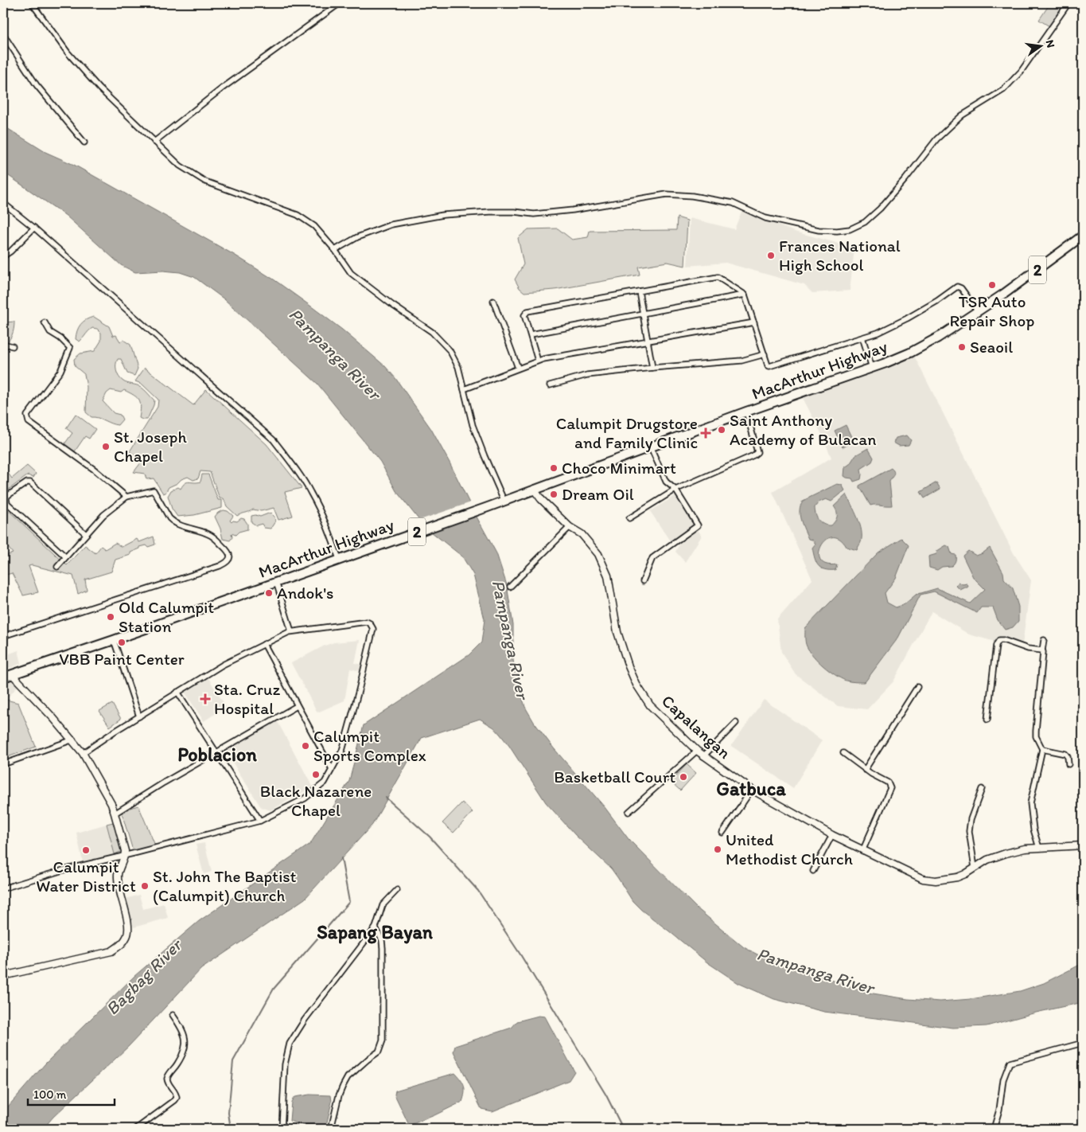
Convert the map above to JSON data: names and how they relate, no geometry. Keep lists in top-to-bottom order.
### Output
{
  "streets": {
    "highway": ["2", "MacArthur Highway"],
    "street": ["Capalangan"]
  },
  "crossings": [
    ["MacArthur Highway", "Capalangan"]
  ],
  "districts": ["Poblacion", "Gatbuca", "Sapang Bayan"],
  "water": ["Pampanga River", "Bagbag River"],
  "places": {
    "other": [
      "Frances National High School",
      "TSR Auto Repair Shop",
      "Seaoil",
      "Saint Anthony Academy of Bulacan",
      "St. Joseph Chapel",
      "Choco Minimart",
      "Dream Oil",
      "Andok's",
      "Old Calumpit Station",
      "VBB Paint Center",
      "Calumpit Sports Complex",
      "Black Nazarene Chapel",
      "Basketball Court",
      "United Methodist Church",
      "Calumpit Water District",
      "St. John The Baptist (Calumpit) Church"
    ],
    "health": ["Calumpit Drugstore and Family Clinic", "Sta. Cruz Hospital"]
  },
  "scale_bar": "100 m",
  "north": "right"
}
